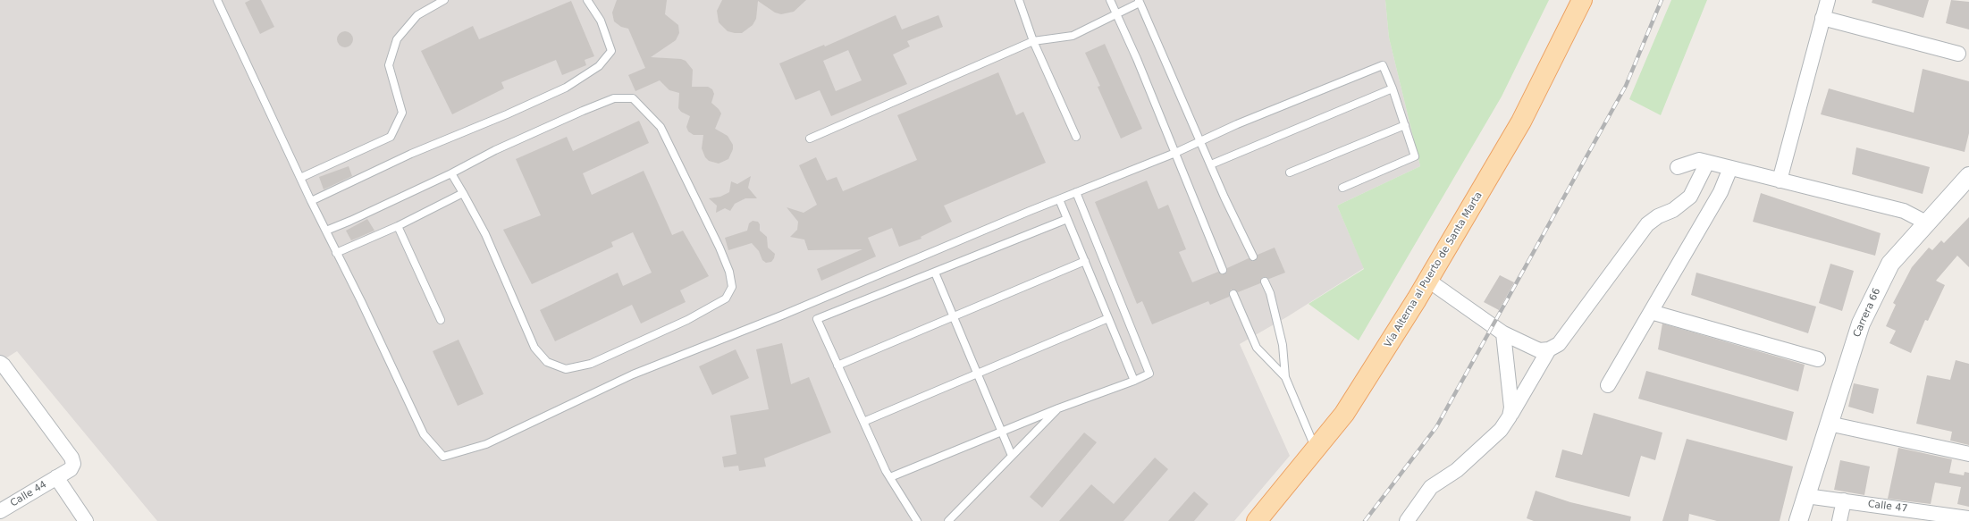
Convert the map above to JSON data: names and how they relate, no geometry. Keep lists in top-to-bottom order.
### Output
{
  "streets": {
    "main road": ["Vía Alterna al Puerto de Santa Marta"],
    "street": ["Carrera 66", "Calle 44", "Calle 47"]
  },
  "crossings": [
    ["Carrera 66", "Calle 47"]
  ]
}
